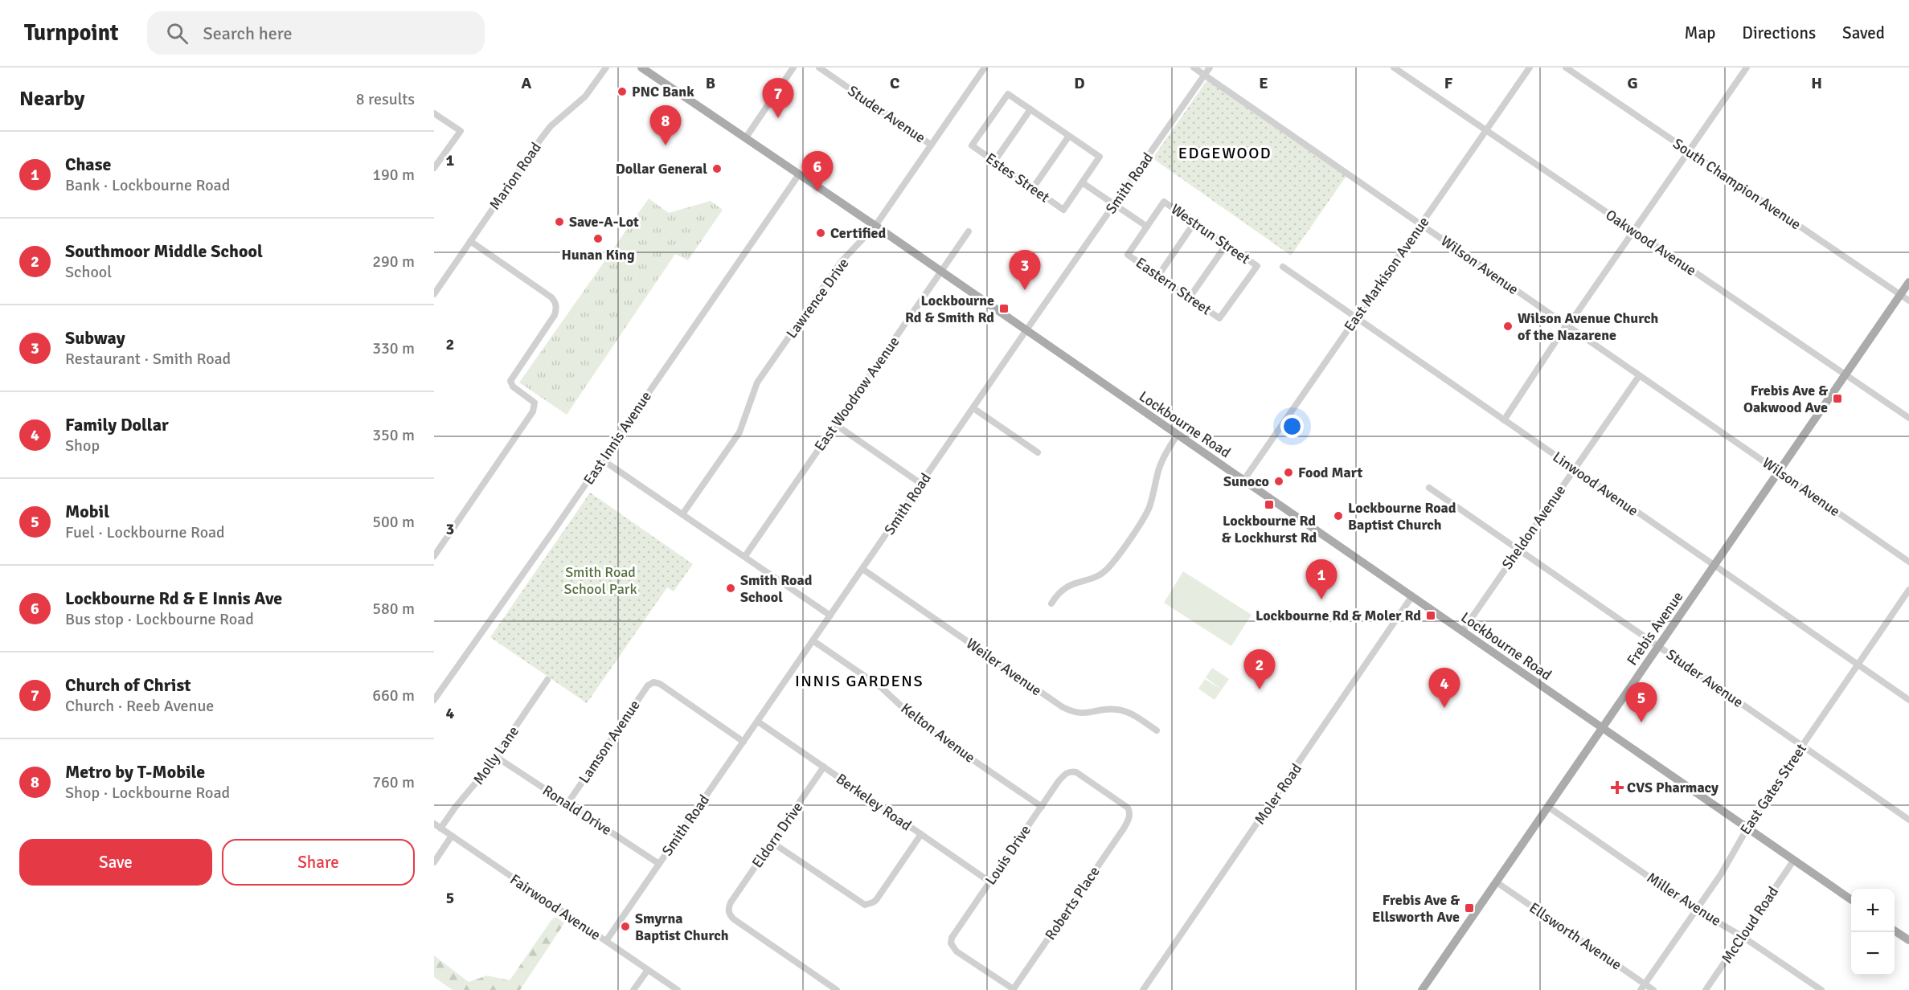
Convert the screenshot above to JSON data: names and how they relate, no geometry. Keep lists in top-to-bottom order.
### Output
{
  "streets": {
    "main road": ["Lockbourne Road", "Frebis Avenue"],
    "street": [
      "Studer Avenue",
      "Marion Road",
      "Estes Street",
      "Smith Road",
      "South Champion Avenue",
      "Westrun Street",
      "Oakwood Avenue",
      "Wilson Avenue",
      "East Markison Avenue",
      "Eastern Street",
      "Lawrence Drive",
      "East Woodrow Avenue",
      "East Innis Avenue",
      "Linwood Avenue",
      "Sheldon Avenue",
      "Weiler Avenue",
      "Kelton Avenue",
      "Lamson Avenue",
      "Molly Lane",
      "East Gates Street",
      "Moler Road",
      "Berkeley Road",
      "Ronald Drive",
      "Eldorn Drive",
      "Louis Drive",
      "Miller Avenue",
      "Roberts Place",
      "Fairwood Avenue",
      "McCloud Road",
      "Ellsworth Avenue"
    ]
  },
  "crossings": [
    ["Studer Avenue", "Lawrence Drive"],
    ["Studer Avenue", "Sheldon Avenue"],
    ["Studer Avenue", "Frebis Avenue"],
    ["Studer Avenue", "East Gates Street"],
    ["Smith Road", "Wilson Avenue"],
    ["Smith Road", "Lockbourne Road"],
    ["Smith Road", "Weiler Avenue"],
    ["Smith Road", "Kelton Avenue"],
    ["Smith Road", "Lamson Avenue"],
    ["Smith Road", "Berkeley Road"],
    ["Smith Road", "Ronald Drive"],
    ["Smith Road", "Fairwood Avenue"],
    ["South Champion Avenue", "Frebis Avenue"],
    ["Westrun Street", "Eastern Street"],
    ["Oakwood Avenue", "East Markison Avenue"],
    ["Oakwood Avenue", "Frebis Avenue"],
    ["Wilson Avenue", "East Markison Avenue"],
    ["Wilson Avenue", "Sheldon Avenue"],
    ["Wilson Avenue", "Frebis Avenue"],
    ["East Markison Avenue", "Lockbourne Road"],
    ["East Markison Avenue", "Linwood Avenue"],
    ["Lawrence Drive", "Lockbourne Road"],
    ["East Woodrow Avenue", "Lockbourne Road"],
    ["Lockbourne Road", "East Innis Avenue"],
    ["Lockbourne Road", "Sheldon Avenue"],
    ["Lockbourne Road", "Frebis Avenue"],
    ["Lockbourne Road", "East Gates Street"],
    ["Lockbourne Road", "Moler Road"],
    ["Lockbourne Road", "McCloud Road"],
    ["Linwood Avenue", "Sheldon Avenue"],
    ["Linwood Avenue", "Frebis Avenue"],
    ["Linwood Avenue", "East Gates Street"],
    ["Frebis Avenue", "Miller Avenue"],
    ["Frebis Avenue", "Ellsworth Avenue"],
    ["Kelton Avenue", "Louis Drive"],
    ["Lamson Avenue", "Ronald Drive"],
    ["Molly Lane", "Ronald Drive"],
    ["Molly Lane", "Fairwood Avenue"],
    ["East Gates Street", "Miller Avenue"],
    ["East Gates Street", "Ellsworth Avenue"],
    ["Berkeley Road", "Eldorn Drive"],
    ["Berkeley Road", "Louis Drive"],
    ["Louis Drive", "Roberts Place"],
    ["Miller Avenue", "McCloud Road"]
  ],
  "districts": ["EDGEWOOD", "INNIS GARDENS"],
  "parks": ["Smith Road School Park"],
  "places": {
    "other": [
      "PNC Bank",
      "Dollar General",
      "Save-A-Lot",
      "Certified",
      "Hunan King",
      "Wilson Avenue Church of the Nazarene",
      "Food Mart",
      "Sunoco",
      "Lockbourne Road Baptist Church",
      "Smith Road School",
      "Smyrna Baptist Church"
    ],
    "transit": [
      "Lockbourne Rd & Smith Rd",
      "Frebis Ave & Oakwood Ave",
      "Lockbourne Rd & Lockhurst Rd",
      "Lockbourne Rd & Moler Rd",
      "Frebis Ave & Ellsworth Ave"
    ],
    "health": ["CVS Pharmacy"]
  },
  "page": {
    "header": "Turnpoint",
    "search": "Search here",
    "nav": ["Map", "Directions", "Saved"],
    "heading": ["Nearby", "8 results"],
    "pins": [
      "7",
      "8",
      "6",
      "3",
      "1",
      "2",
      "4",
      "5"
    ],
    "list": [
      {
        "mark": "1",
        "name": "Chase",
        "note": "Bank · Lockbourne Road",
        "value": "190 m"
      },
      {
        "mark": "2",
        "name": "Southmoor Middle School",
        "note": "School",
        "value": "290 m"
      },
      {
        "mark": "3",
        "name": "Subway",
        "note": "Restaurant · Smith Road",
        "value": "330 m"
      },
      {
        "mark": "4",
        "name": "Family Dollar",
        "note": "Shop",
        "value": "350 m"
      },
      {
        "mark": "5",
        "name": "Mobil",
        "note": "Fuel · Lockbourne Road",
        "value": "500 m"
      },
      {
        "mark": "6",
        "name": "Lockbourne Rd & E Innis Ave",
        "note": "Bus stop · Lockbourne Road",
        "value": "580 m"
      },
      {
        "mark": "7",
        "name": "Church of Christ",
        "note": "Church · Reeb Avenue",
        "value": "660 m"
      },
      {
        "mark": "8",
        "name": "Metro by T-Mobile",
        "note": "Shop · Lockbourne Road",
        "value": "760 m"
      }
    ],
    "buttons": ["Save", "Share"],
    "map_buttons": ["+", "−"]
  },
  "grid": {
    "columns": [
      "A",
      "B",
      "C",
      "D",
      "E",
      "F",
      "G",
      "H"
    ],
    "rows": [
      "1",
      "2",
      "3",
      "4",
      "5"
    ]
  }
}
